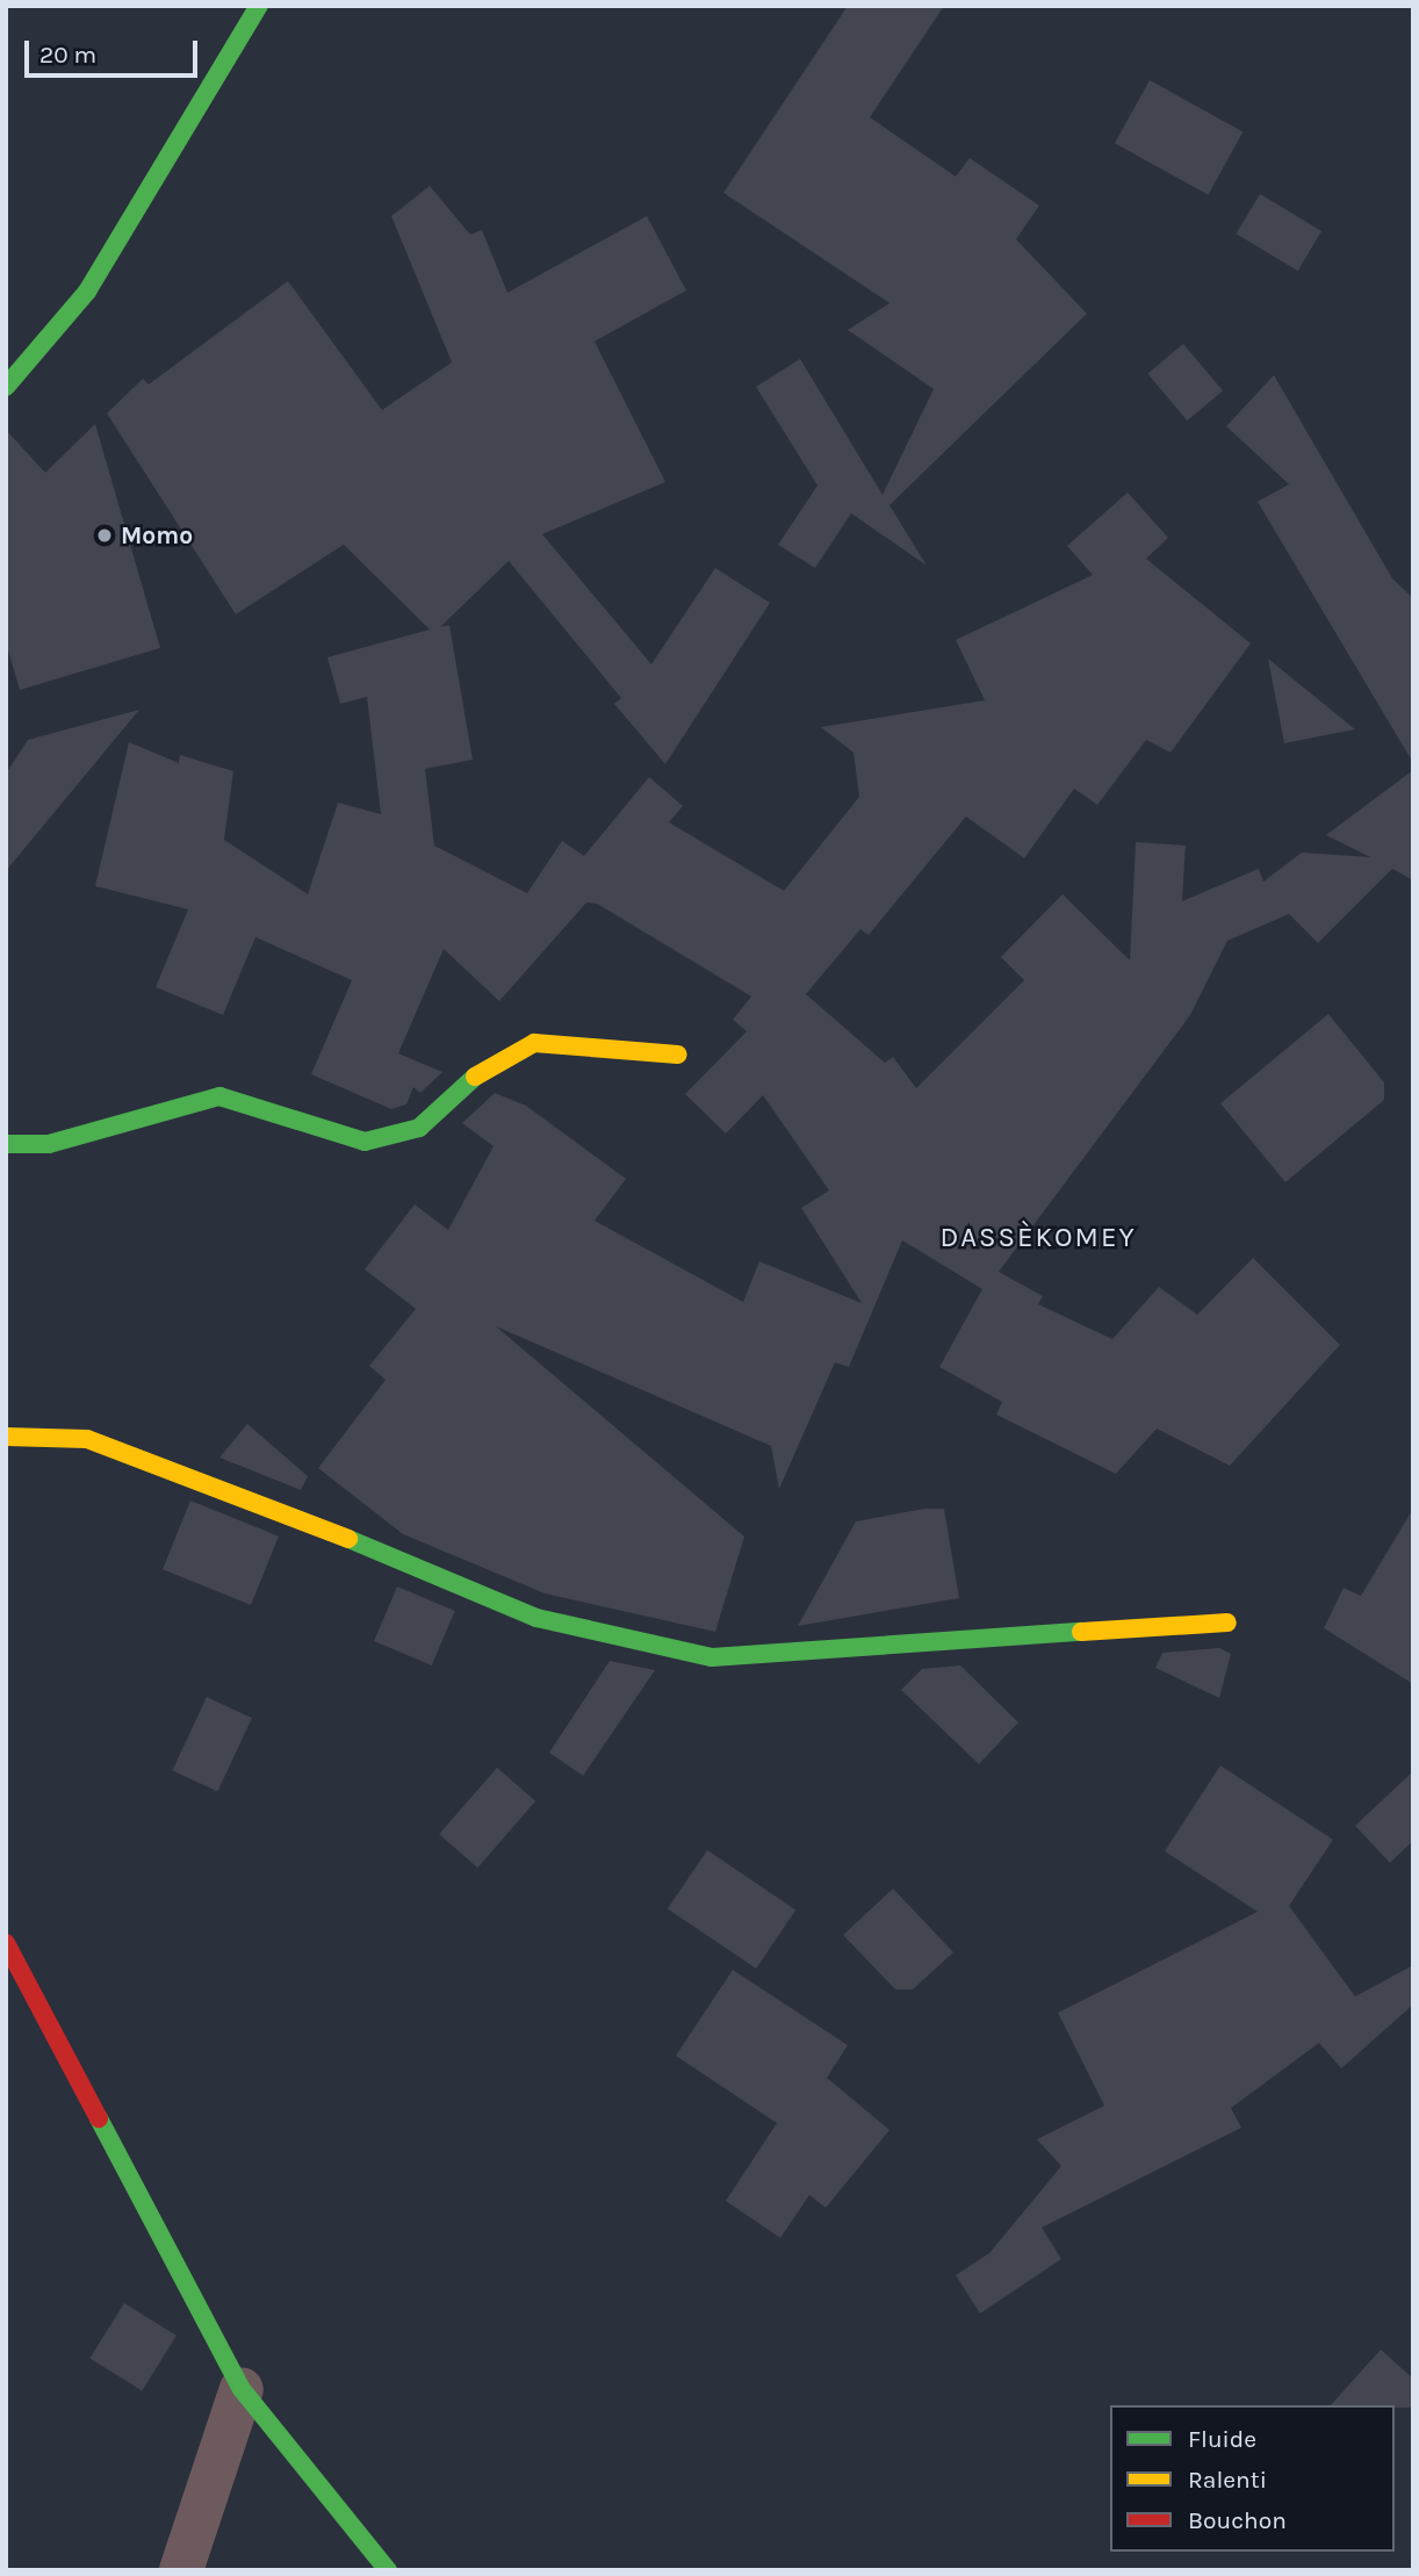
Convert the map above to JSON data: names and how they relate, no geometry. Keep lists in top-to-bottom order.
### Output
{
  "districts": ["DASSÈKOMEY"],
  "places": ["Momo"],
  "legend": ["Fluide", "Ralenti", "Bouchon"],
  "scale_bar": "20 m"
}
